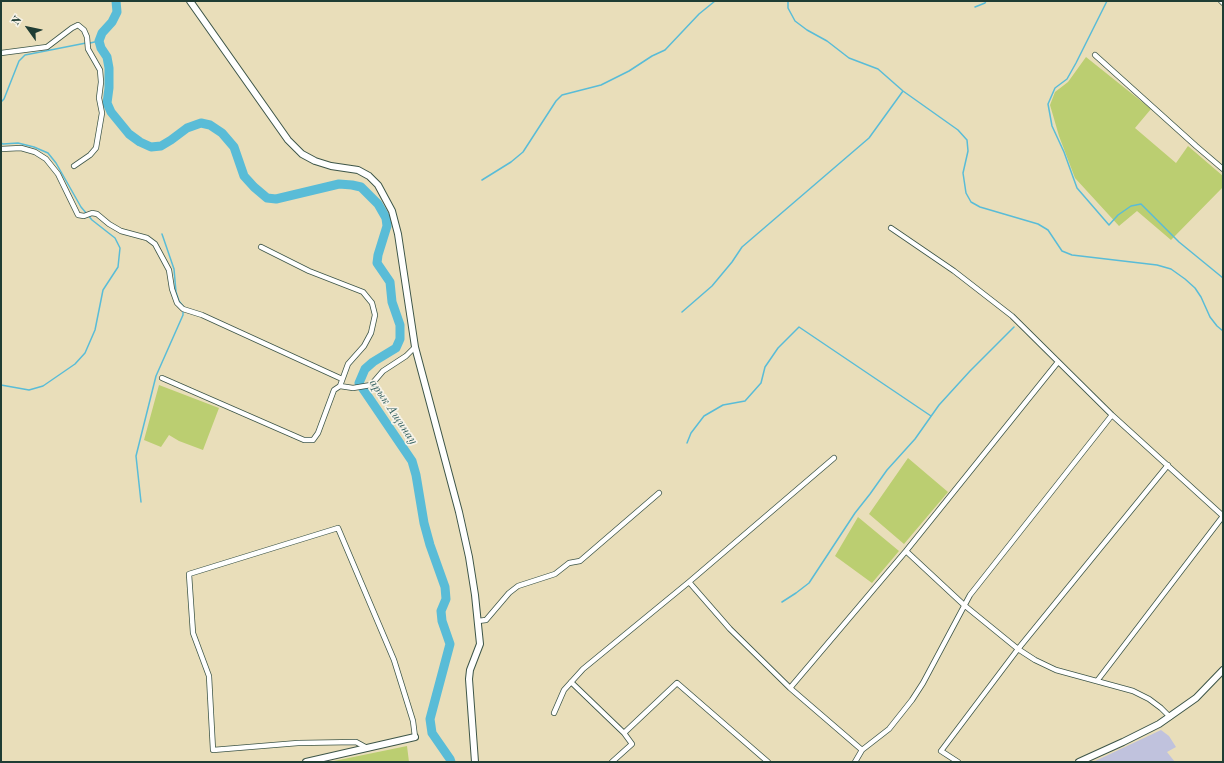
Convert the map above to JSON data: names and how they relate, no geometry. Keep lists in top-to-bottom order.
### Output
{
  "water": ["арык Ащинау"],
  "north": "top left"
}
